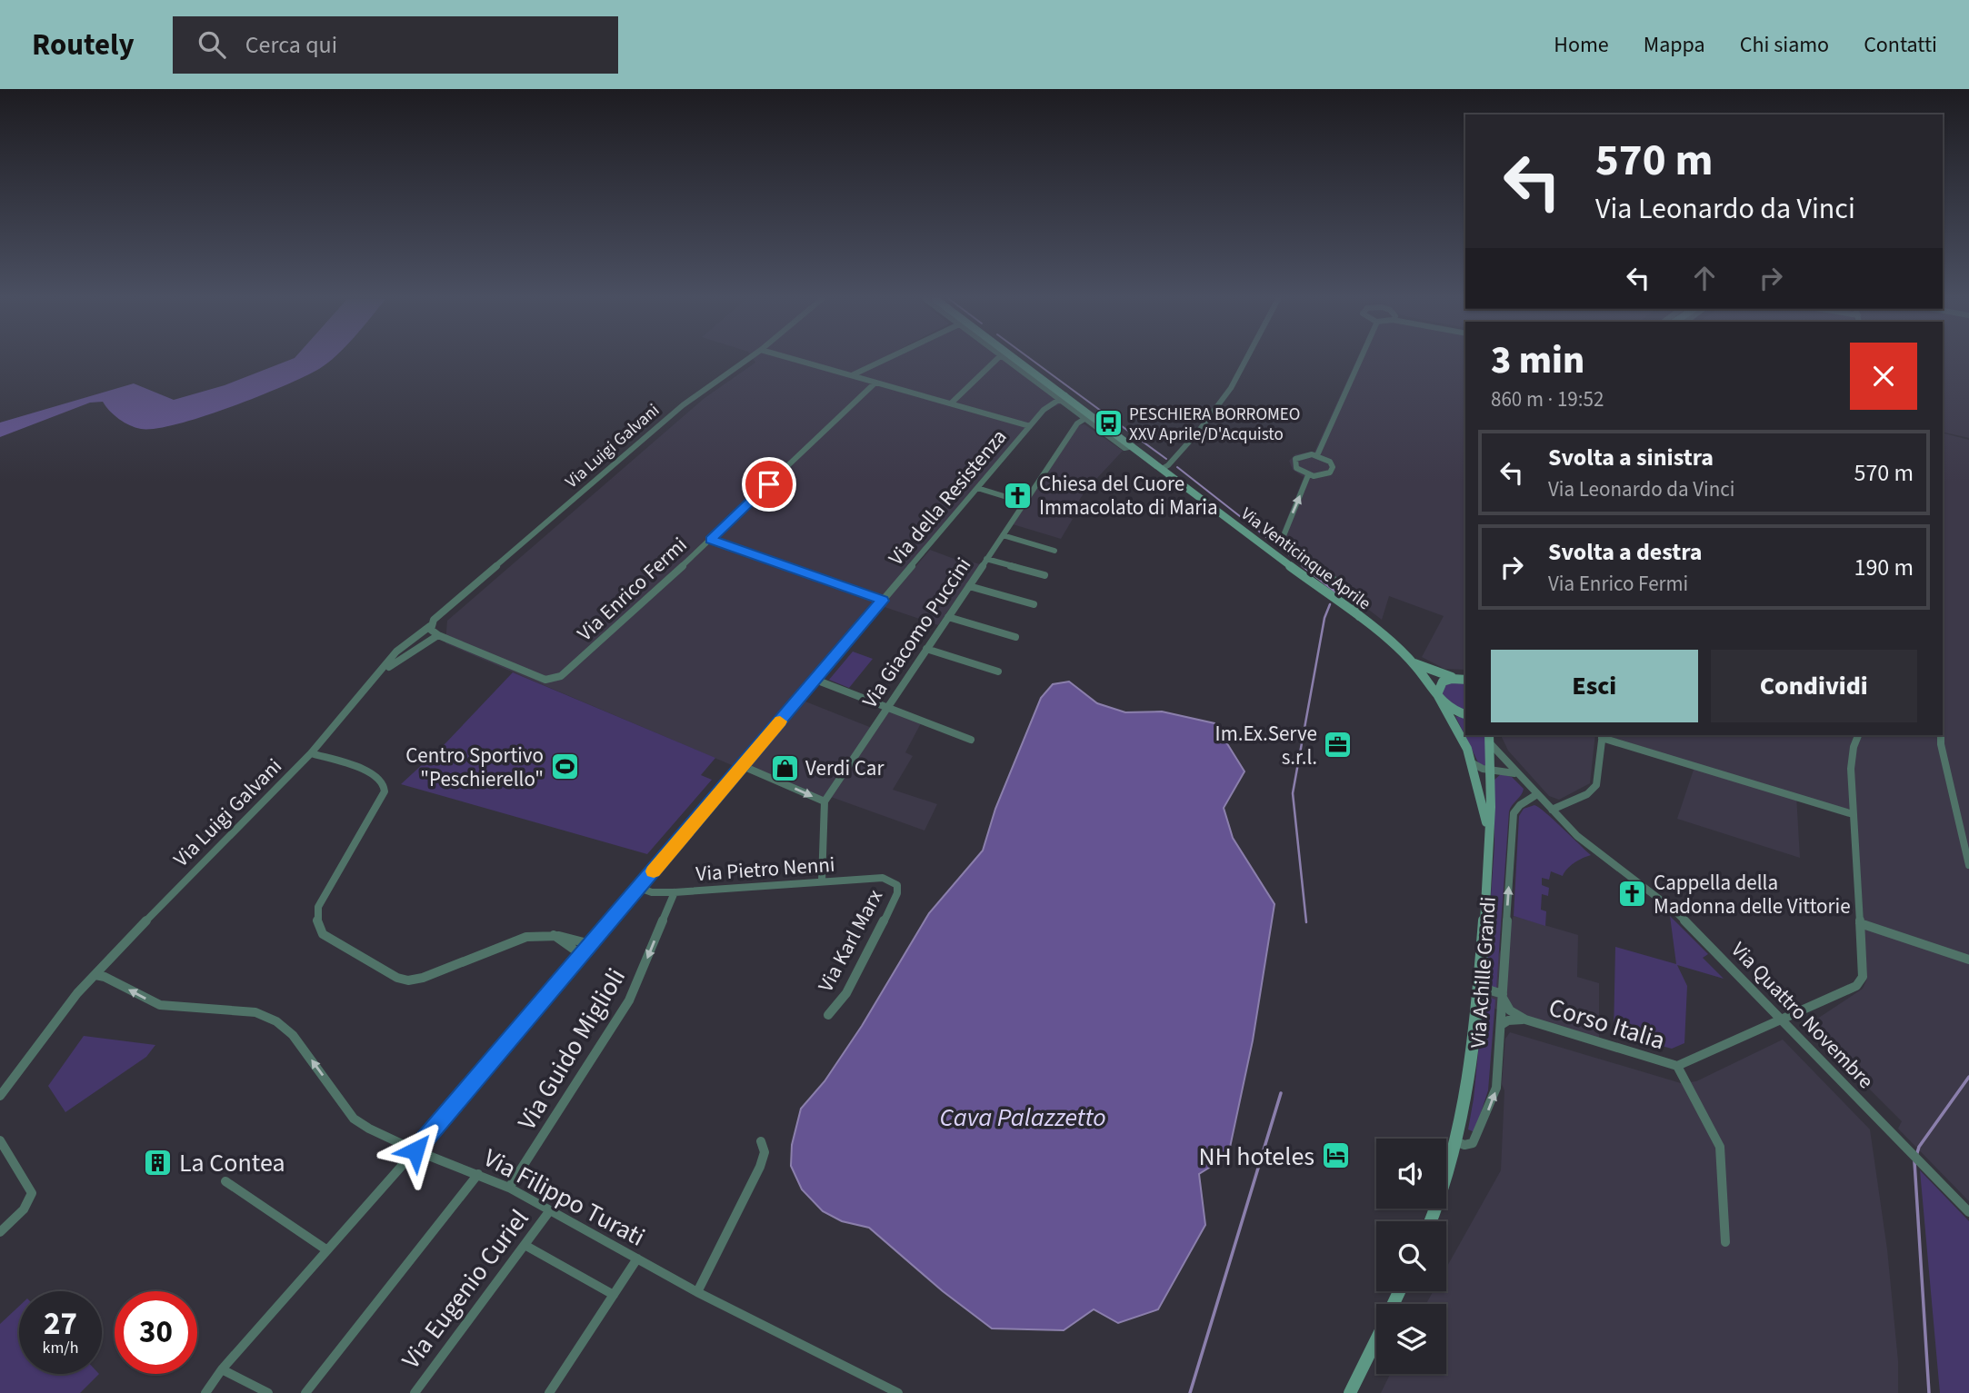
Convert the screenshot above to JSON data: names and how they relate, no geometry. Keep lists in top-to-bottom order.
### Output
{
  "streets": {
    "main road": ["Via Venticinque Aprile", "Via Achille Grandi"],
    "street": [
      "Via Luigi Galvani",
      "Via della Resistenza",
      "Via Enrico Fermi",
      "Via Giacomo Puccini",
      "Via Pietro Nenni",
      "Via Karl Marx",
      "Via Quattro Novembre",
      "Corso Italia",
      "Via Guido Miglioli",
      "Via Filippo Turati",
      "Via Eugenio Curiel"
    ]
  },
  "crossings": [
    ["Via Luigi Galvani", "Via Enrico Fermi"],
    ["Via Luigi Galvani", "Via Filippo Turati"],
    ["Via della Resistenza", "Via Venticinque Aprile"],
    ["Via della Resistenza", "Via Pietro Nenni"],
    ["Via della Resistenza", "Via Filippo Turati"],
    ["Via Venticinque Aprile", "Via Achille Grandi"],
    ["Via Pietro Nenni", "Via Karl Marx"],
    ["Via Pietro Nenni", "Via Guido Miglioli"],
    ["Via Achille Grandi", "Via Quattro Novembre"],
    ["Via Achille Grandi", "Corso Italia"],
    ["Via Quattro Novembre", "Corso Italia"],
    ["Via Guido Miglioli", "Via Filippo Turati"],
    ["Via Filippo Turati", "Via Eugenio Curiel"]
  ],
  "one_way": ["Via Guido Miglioli", "Via Filippo Turati"],
  "water": ["Cava Palazzetto"],
  "places": {
    "bus stop": ["PESCHIERA BORROMEO XXV Aprile/D'Acquisto"],
    "church": ["Chiesa del Cuore Immacolato di Maria", "Cappella della Madonna delle Vittorie"],
    "office": ["Im.Ex.Serve s.r.l."],
    "sports": ["Centro Sportivo \"Peschierello\""],
    "shop": ["Verdi Car"],
    "hotel": ["NH hoteles"],
    "building": ["La Contea"]
  },
  "page": {
    "header": "Routely",
    "search": "Cerca qui",
    "nav": [
      "Home",
      "Mappa",
      "Chi siamo",
      "Contatti"
    ],
    "turn": ["570 m", "Via Leonardo da Vinci"],
    "heading": ["3 min", "860 m · 19:52"],
    "list": [
      {
        "name": "Svolta a sinistra",
        "note": "Via Leonardo da Vinci",
        "value": "570 m"
      },
      {
        "name": "Svolta a destra",
        "note": "Via Enrico Fermi",
        "value": "190 m"
      }
    ],
    "buttons": ["Esci", "Condividi"],
    "speed": "27 km/h",
    "limit": "30"
  }
}
